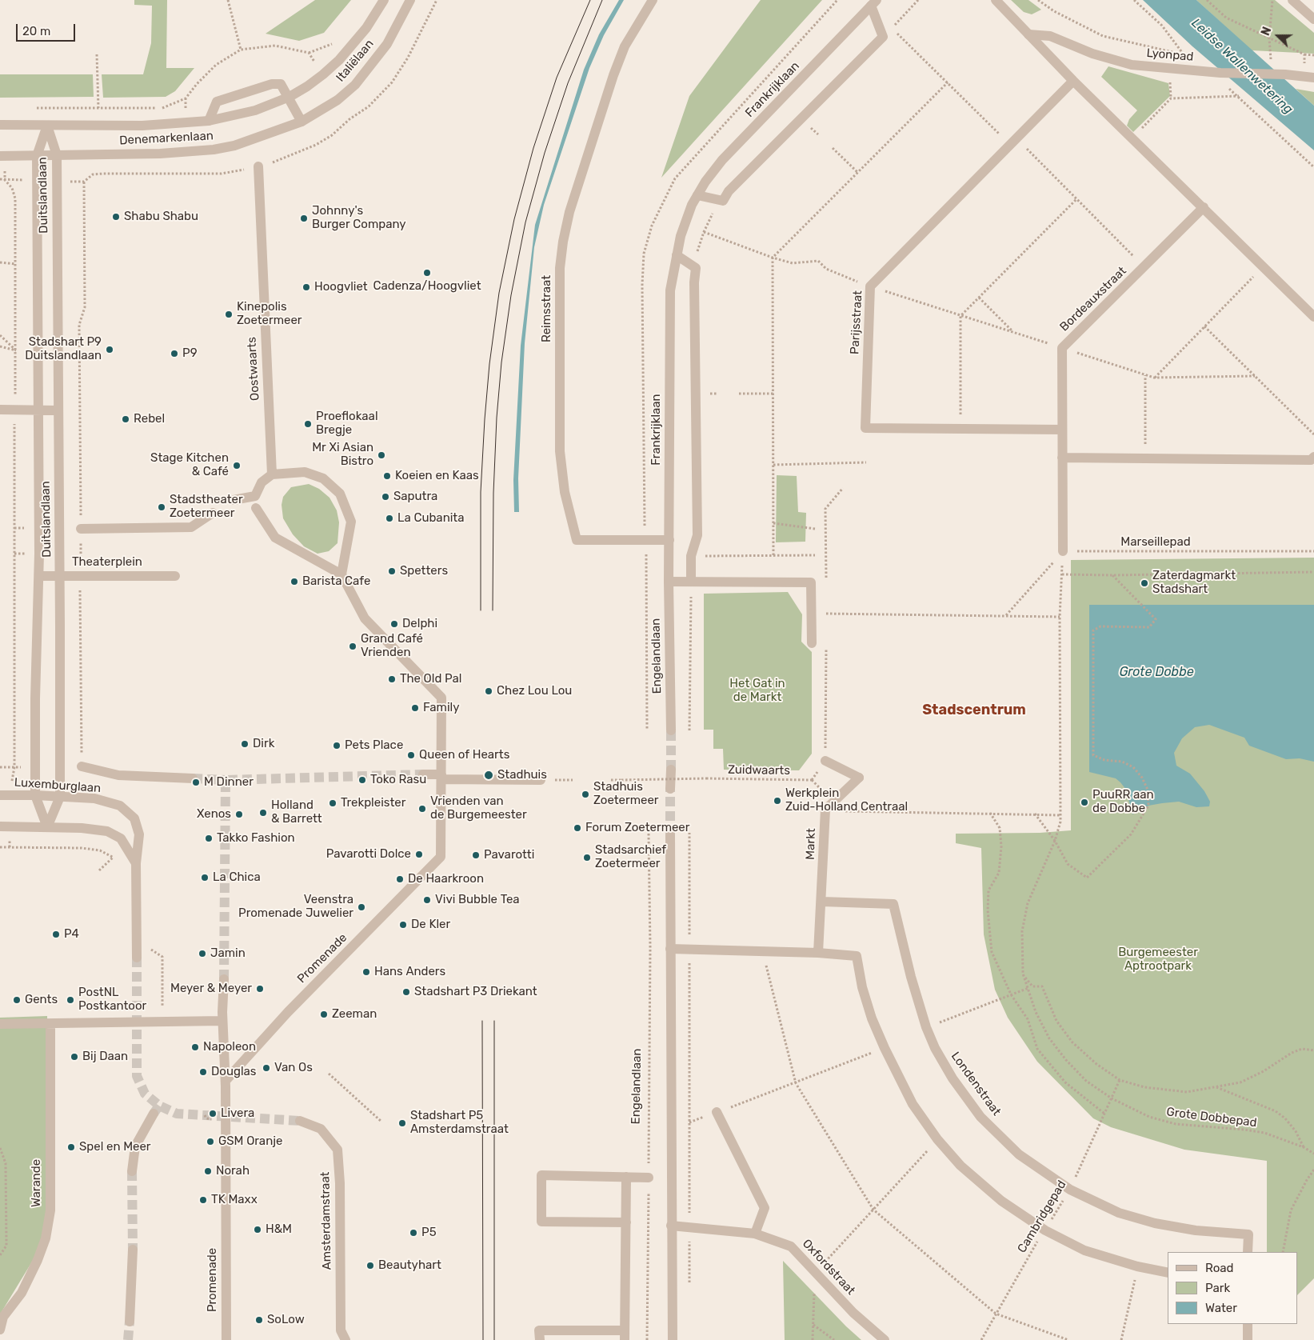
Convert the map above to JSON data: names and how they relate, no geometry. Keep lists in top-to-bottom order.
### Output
{
  "streets": {
    "street": [
      "Lyonpad",
      "Italiëlaan",
      "Frankrijklaan",
      "Denemarkenlaan",
      "Duitslandlaan",
      "Bordeauxstraat",
      "Reimsstraat",
      "Parijsstraat",
      "Oostwaarts",
      "Theaterplein",
      "Engelandlaan",
      "Luxemburglaan",
      "Markt",
      "Promenade",
      "Londenstraat",
      "Warande",
      "Amsterdamstraat",
      "Oxfordstraat"
    ],
    "path": [
      "Marseillepad",
      "Zuidwaarts",
      "Grote Dobbepad",
      "Cambridgepad"
    ]
  },
  "crossings": [
    ["Italiëlaan", "Denemarkenlaan"],
    ["Frankrijklaan", "Reimsstraat"],
    ["Frankrijklaan", "Engelandlaan"],
    ["Denemarkenlaan", "Duitslandlaan"],
    ["Duitslandlaan", "Theaterplein"],
    ["Duitslandlaan", "Luxemburglaan"],
    ["Bordeauxstraat", "Parijsstraat"],
    ["Bordeauxstraat", "Marseillepad"],
    ["Zuidwaarts", "Markt"],
    ["Markt", "Londenstraat"],
    ["Londenstraat", "Cambridgepad"],
    ["Grote Dobbepad", "Cambridgepad"]
  ],
  "districts": ["Stadscentrum"],
  "water": ["Leidse Wallenwetering", "Grote Dobbe"],
  "parks": ["Het Gat in de Markt", "Burgemeester Aptrootpark"],
  "places": [
    "Shabu Shabu",
    "Johnny's Burger Company",
    "Cadenza/Hoogvliet",
    "Hoogvliet",
    "Kinepolis Zoetermeer",
    "Stadshart P9 Duitslandlaan",
    "P9",
    "Rebel",
    "Proeflokaal Bregje",
    "Mr Xi Asian Bistro",
    "Stage Kitchen & Café",
    "Koeien en Kaas",
    "Saputra",
    "Stadstheater Zoetermeer",
    "La Cubanita",
    "Spetters",
    "Barista Cafe",
    "Zaterdagmarkt Stadshart",
    "Delphi",
    "Grand Café Vrienden",
    "The Old Pal",
    "Chez Lou Lou",
    "Family",
    "Dirk",
    "Pets Place",
    "Queen of Hearts",
    "Stadhuis",
    "Toko Rasu",
    "M Dinner",
    "Stadhuis Zoetermeer",
    "Werkplein Zuid-Holland Centraal",
    "PuuRR aan de Dobbe",
    "Trekpleister",
    "Vrienden van de Burgemeester",
    "Holland & Barrett",
    "Xenos",
    "Forum Zoetermeer",
    "Takko Fashion",
    "Pavarotti Dolce",
    "Pavarotti",
    "Stadsarchief Zoetermeer",
    "La Chica",
    "De Haarkroon",
    "Vivi Bubble Tea",
    "Veenstra Promenade Juwelier",
    "De Kler",
    "P4",
    "Jamin",
    "Hans Anders",
    "Meyer & Meyer",
    "Stadshart P3 Driekant",
    "Gents",
    "PostNL Postkantoor",
    "Zeeman",
    "Napoleon",
    "Bij Daan",
    "Van Os",
    "Douglas",
    "Livera",
    "Stadshart P5 Amsterdamstraat",
    "GSM Oranje",
    "Spel en Meer",
    "Norah",
    "TK Maxx",
    "H&M",
    "P5",
    "Beautyhart",
    "SoLow"
  ],
  "legend": ["Road", "Park", "Water"],
  "scale_bar": "20 m",
  "north": "left"
}
